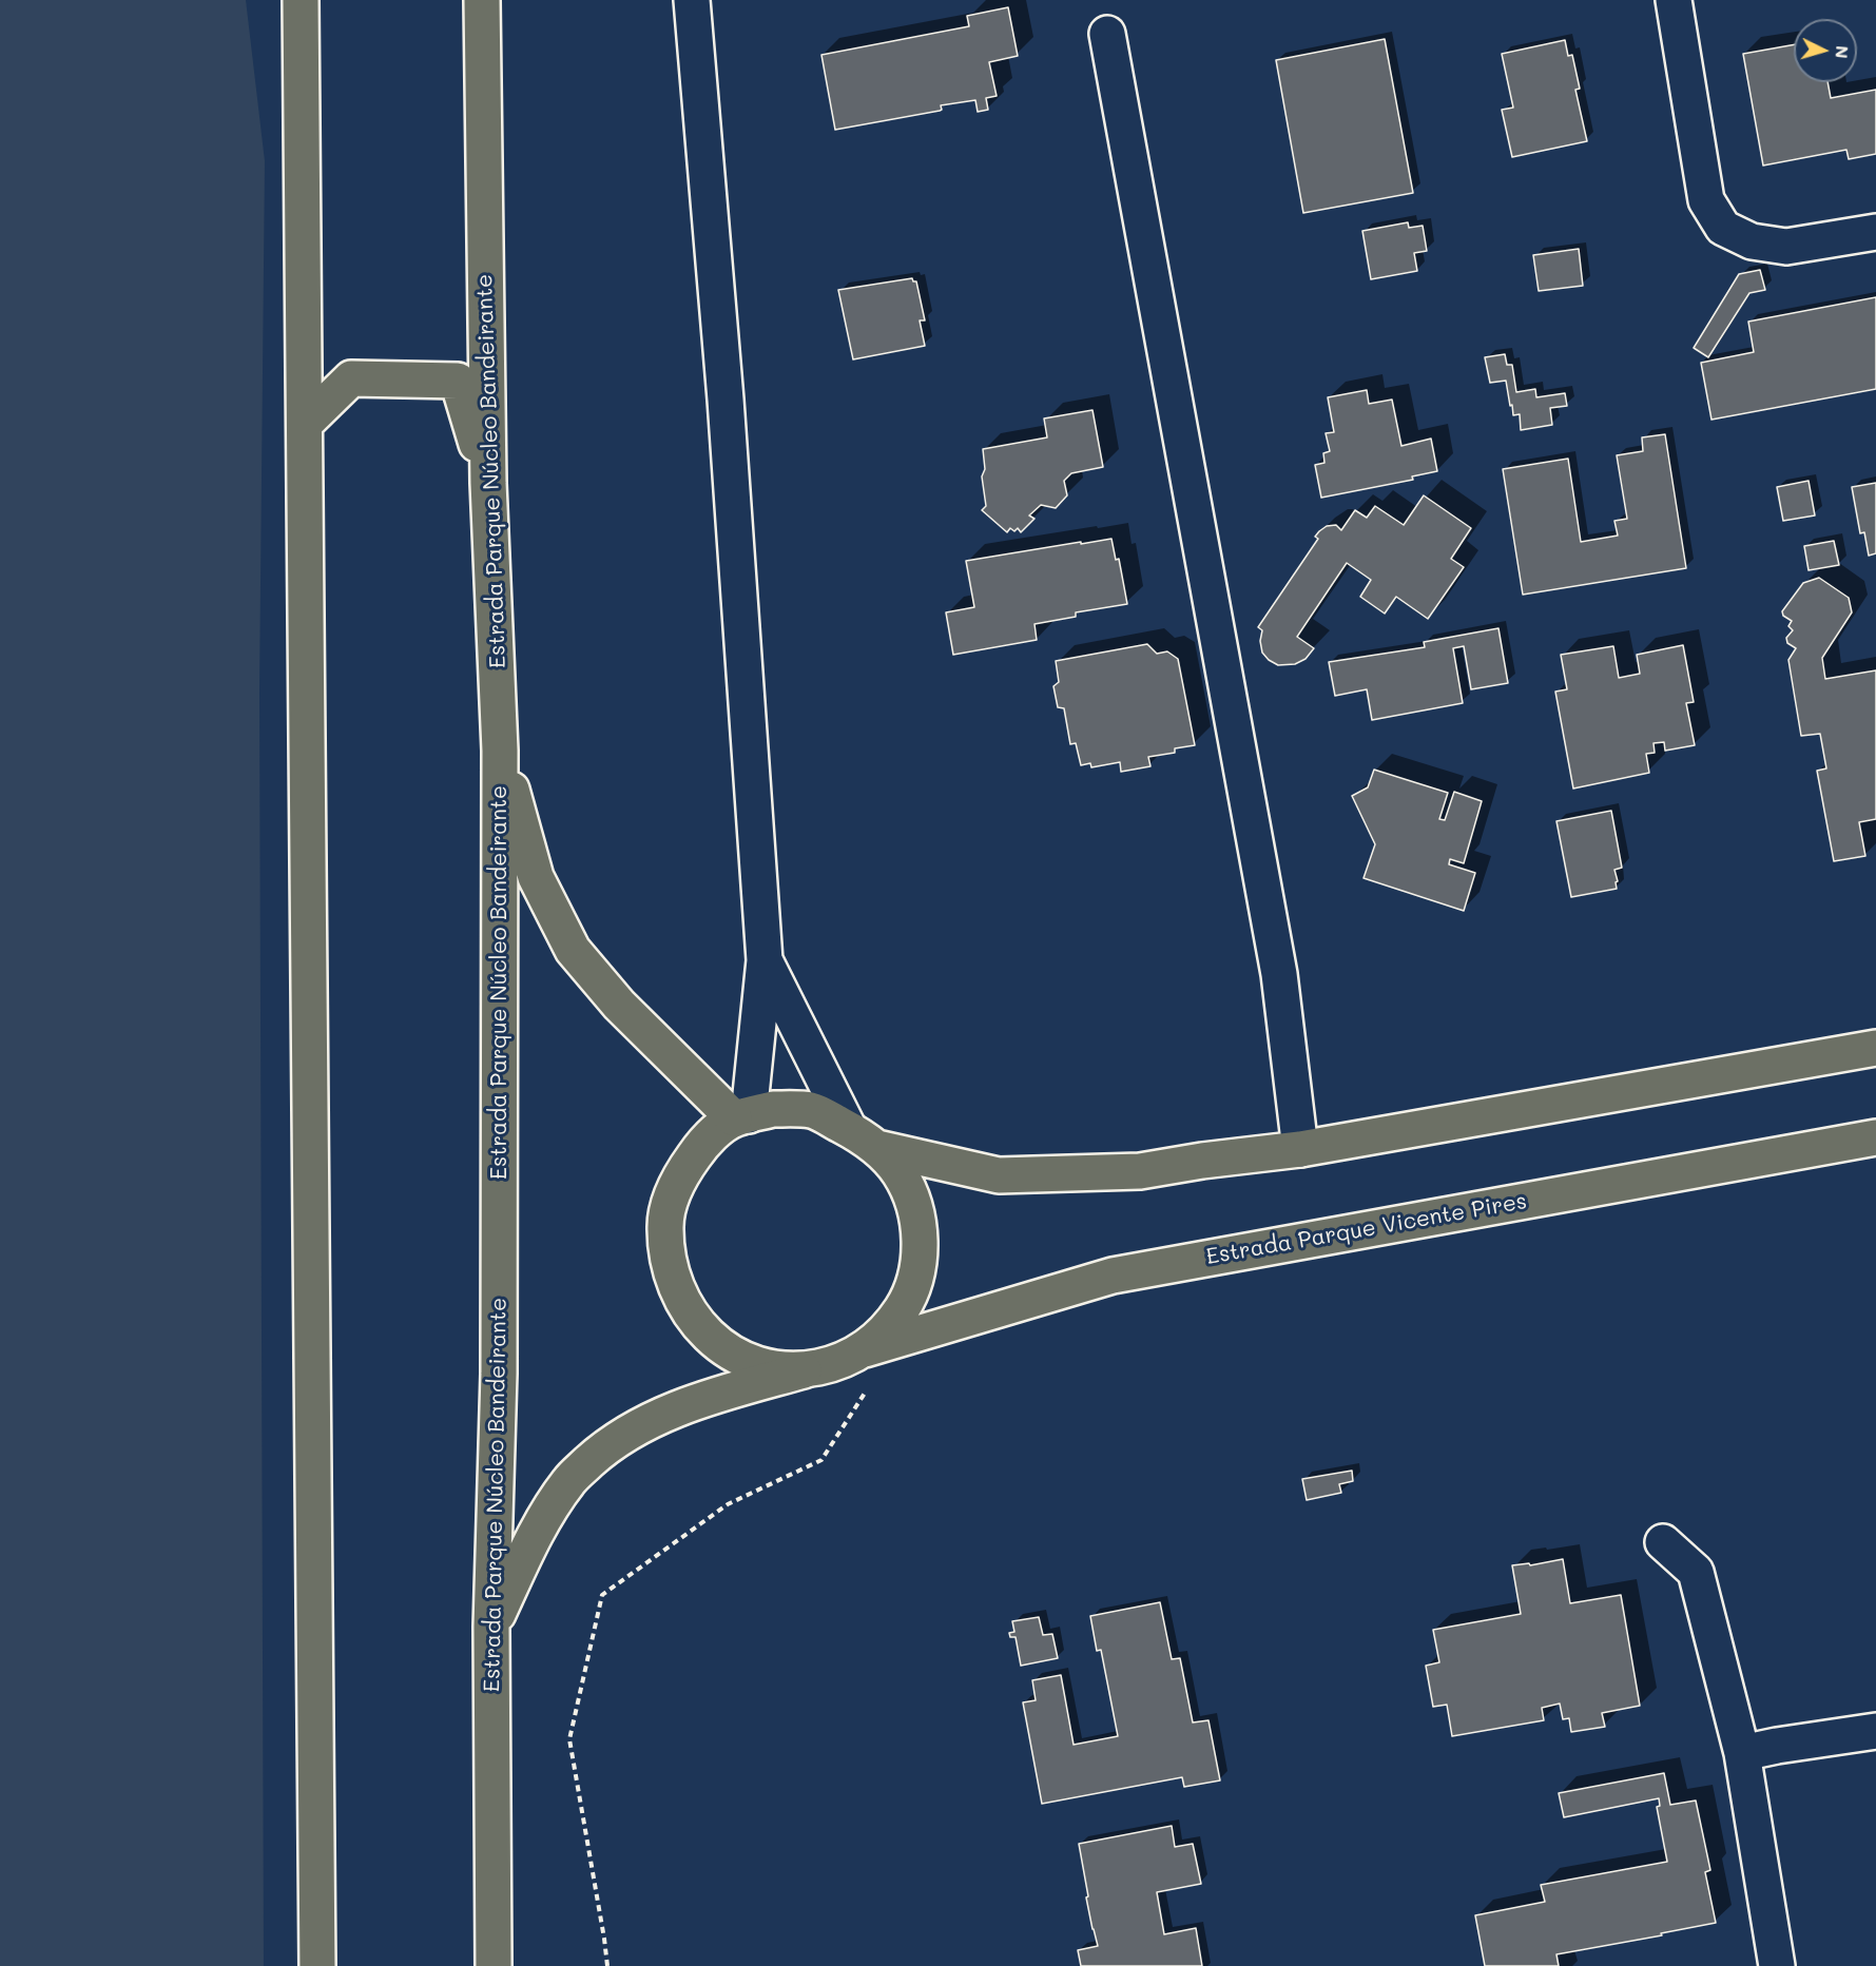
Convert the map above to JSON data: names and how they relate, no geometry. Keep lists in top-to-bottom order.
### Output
{
  "streets": {
    "main road": ["Estrada Parque Núcleo Bandeirante", "Estrada Parque Vicente Pires"]
  },
  "north": "right"
}
